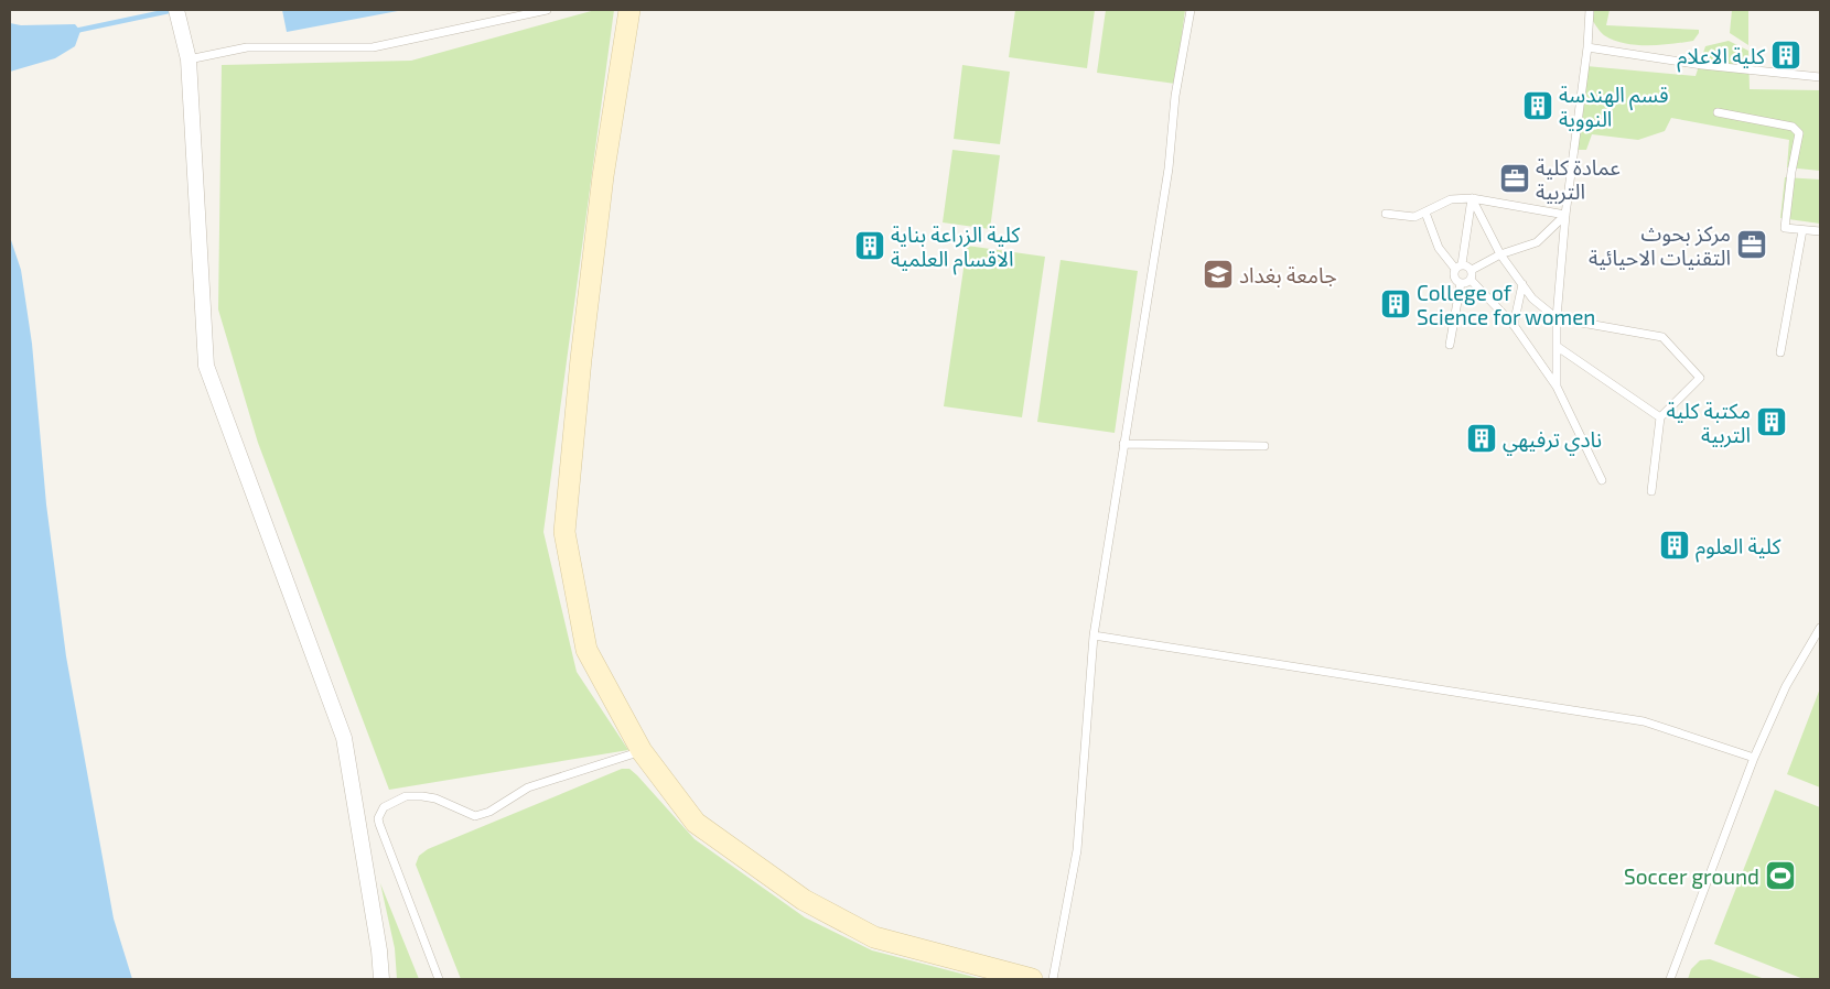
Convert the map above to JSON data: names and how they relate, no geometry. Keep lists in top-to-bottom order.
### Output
{
  "places": {
    "building": [
      "كلية الاعلام",
      "قسم الهندسة النووية",
      "كلية الزراعة بناية الاقسام العلمية",
      "College of Science for women",
      "مكتبة كلية التربية",
      "نادي ترفيهي",
      "كلية العلوم"
    ],
    "office": ["عمادة كلية التربية", "مركز بحوث التقنيات الاحيائية"],
    "school or university": ["جامعة بغداد"],
    "sports": ["Soccer ground"]
  }
}
